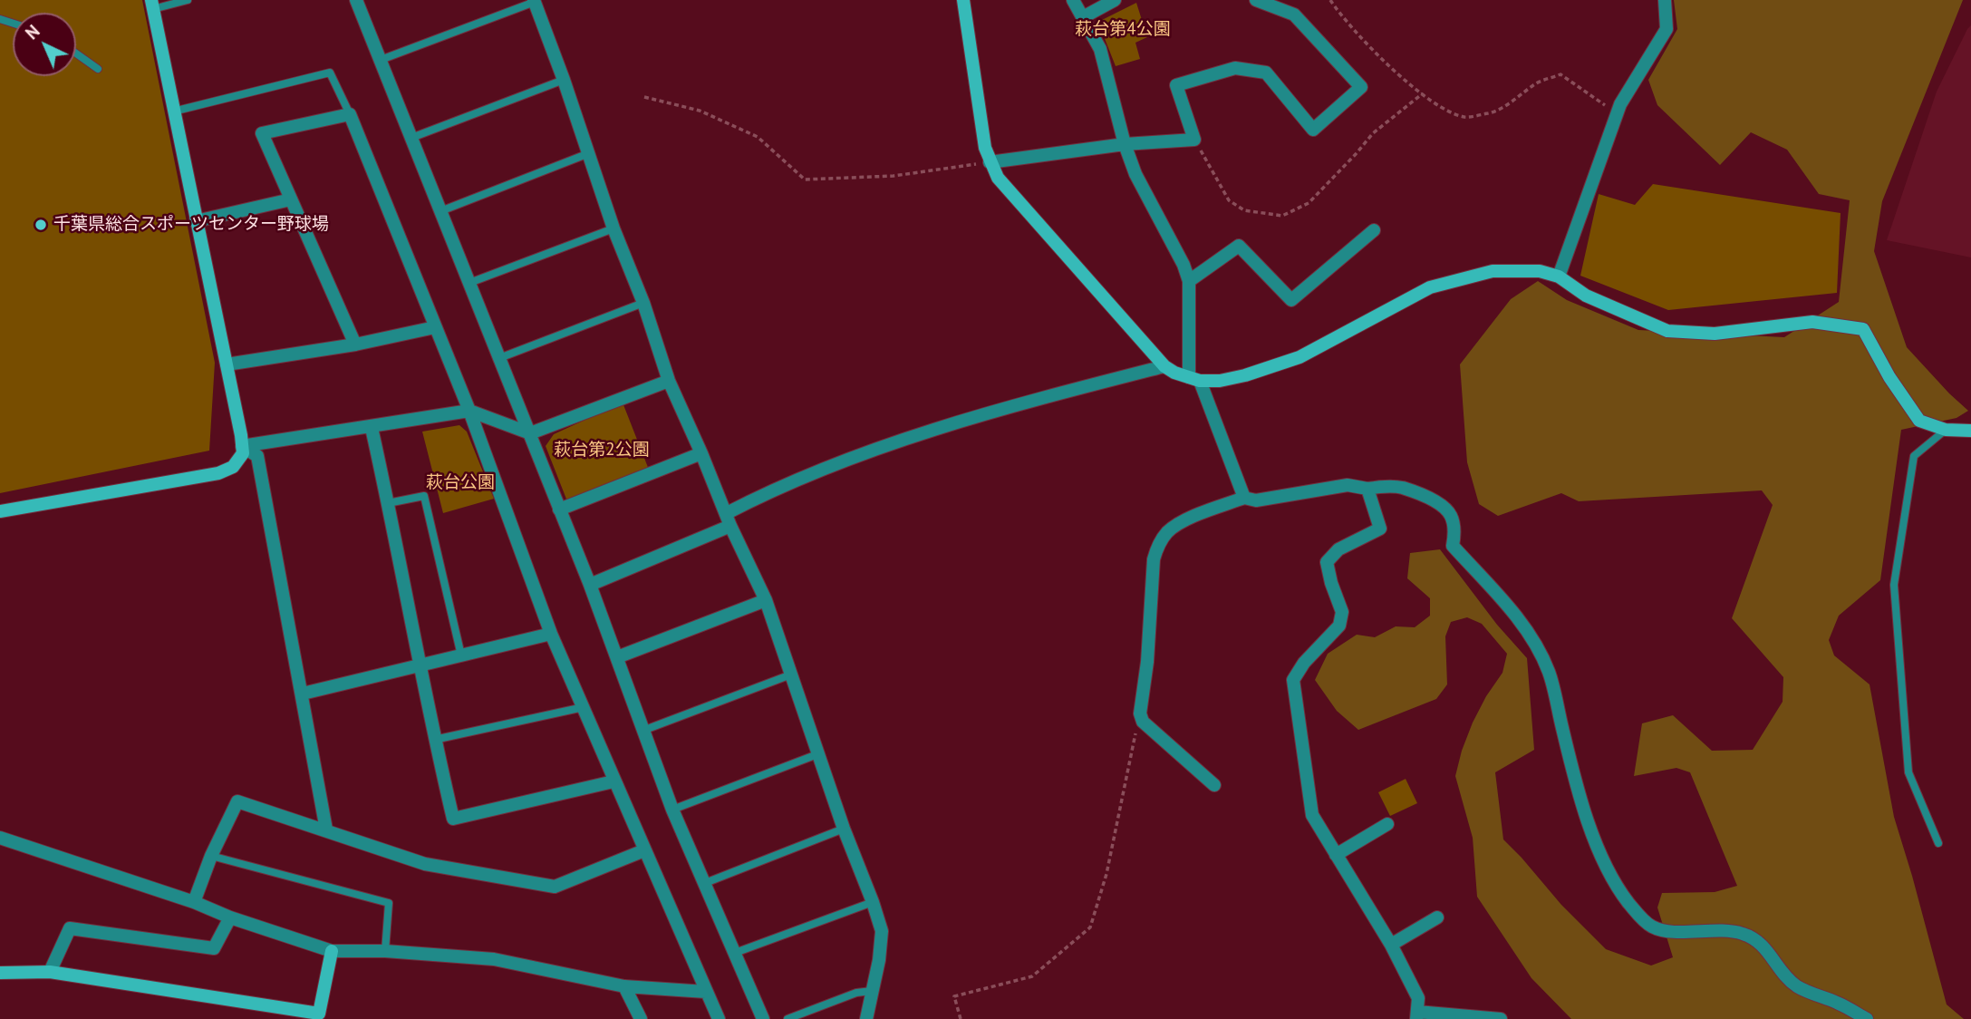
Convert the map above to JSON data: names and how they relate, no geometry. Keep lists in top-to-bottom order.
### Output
{
  "parks": ["萩台第4公園", "萩台第2公園", "萩台公園"],
  "places": ["千葉県総合スポーツセンター野球場"],
  "north": "top left"
}
